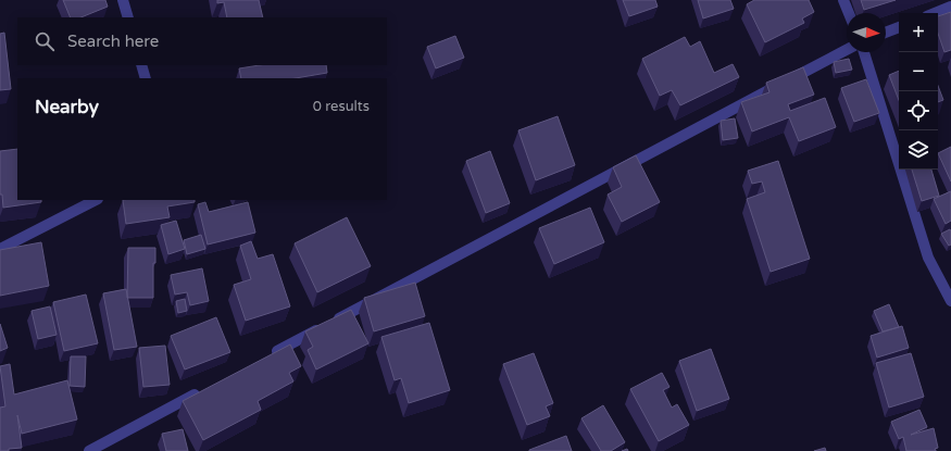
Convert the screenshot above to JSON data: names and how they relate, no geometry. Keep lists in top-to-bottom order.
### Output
{
  "north": "right",
  "page": {
    "map_buttons": ["+", "−"],
    "search": "Search here",
    "heading": ["Nearby", "0 results"]
  }
}
